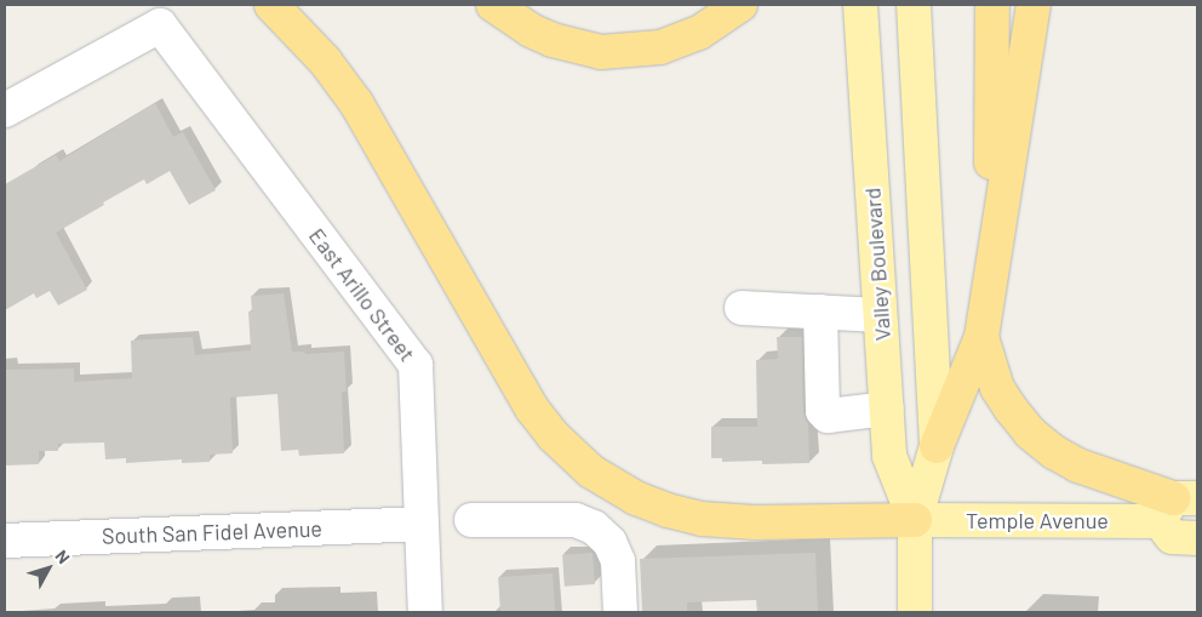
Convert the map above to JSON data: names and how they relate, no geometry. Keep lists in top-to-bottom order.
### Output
{
  "streets": {
    "main road": ["Valley Boulevard", "Temple Avenue"],
    "street": ["East Arillo Street", "South San Fidel Avenue"]
  },
  "crossings": [
    ["Valley Boulevard", "Temple Avenue"],
    ["East Arillo Street", "South San Fidel Avenue"]
  ],
  "north": "top right"
}
